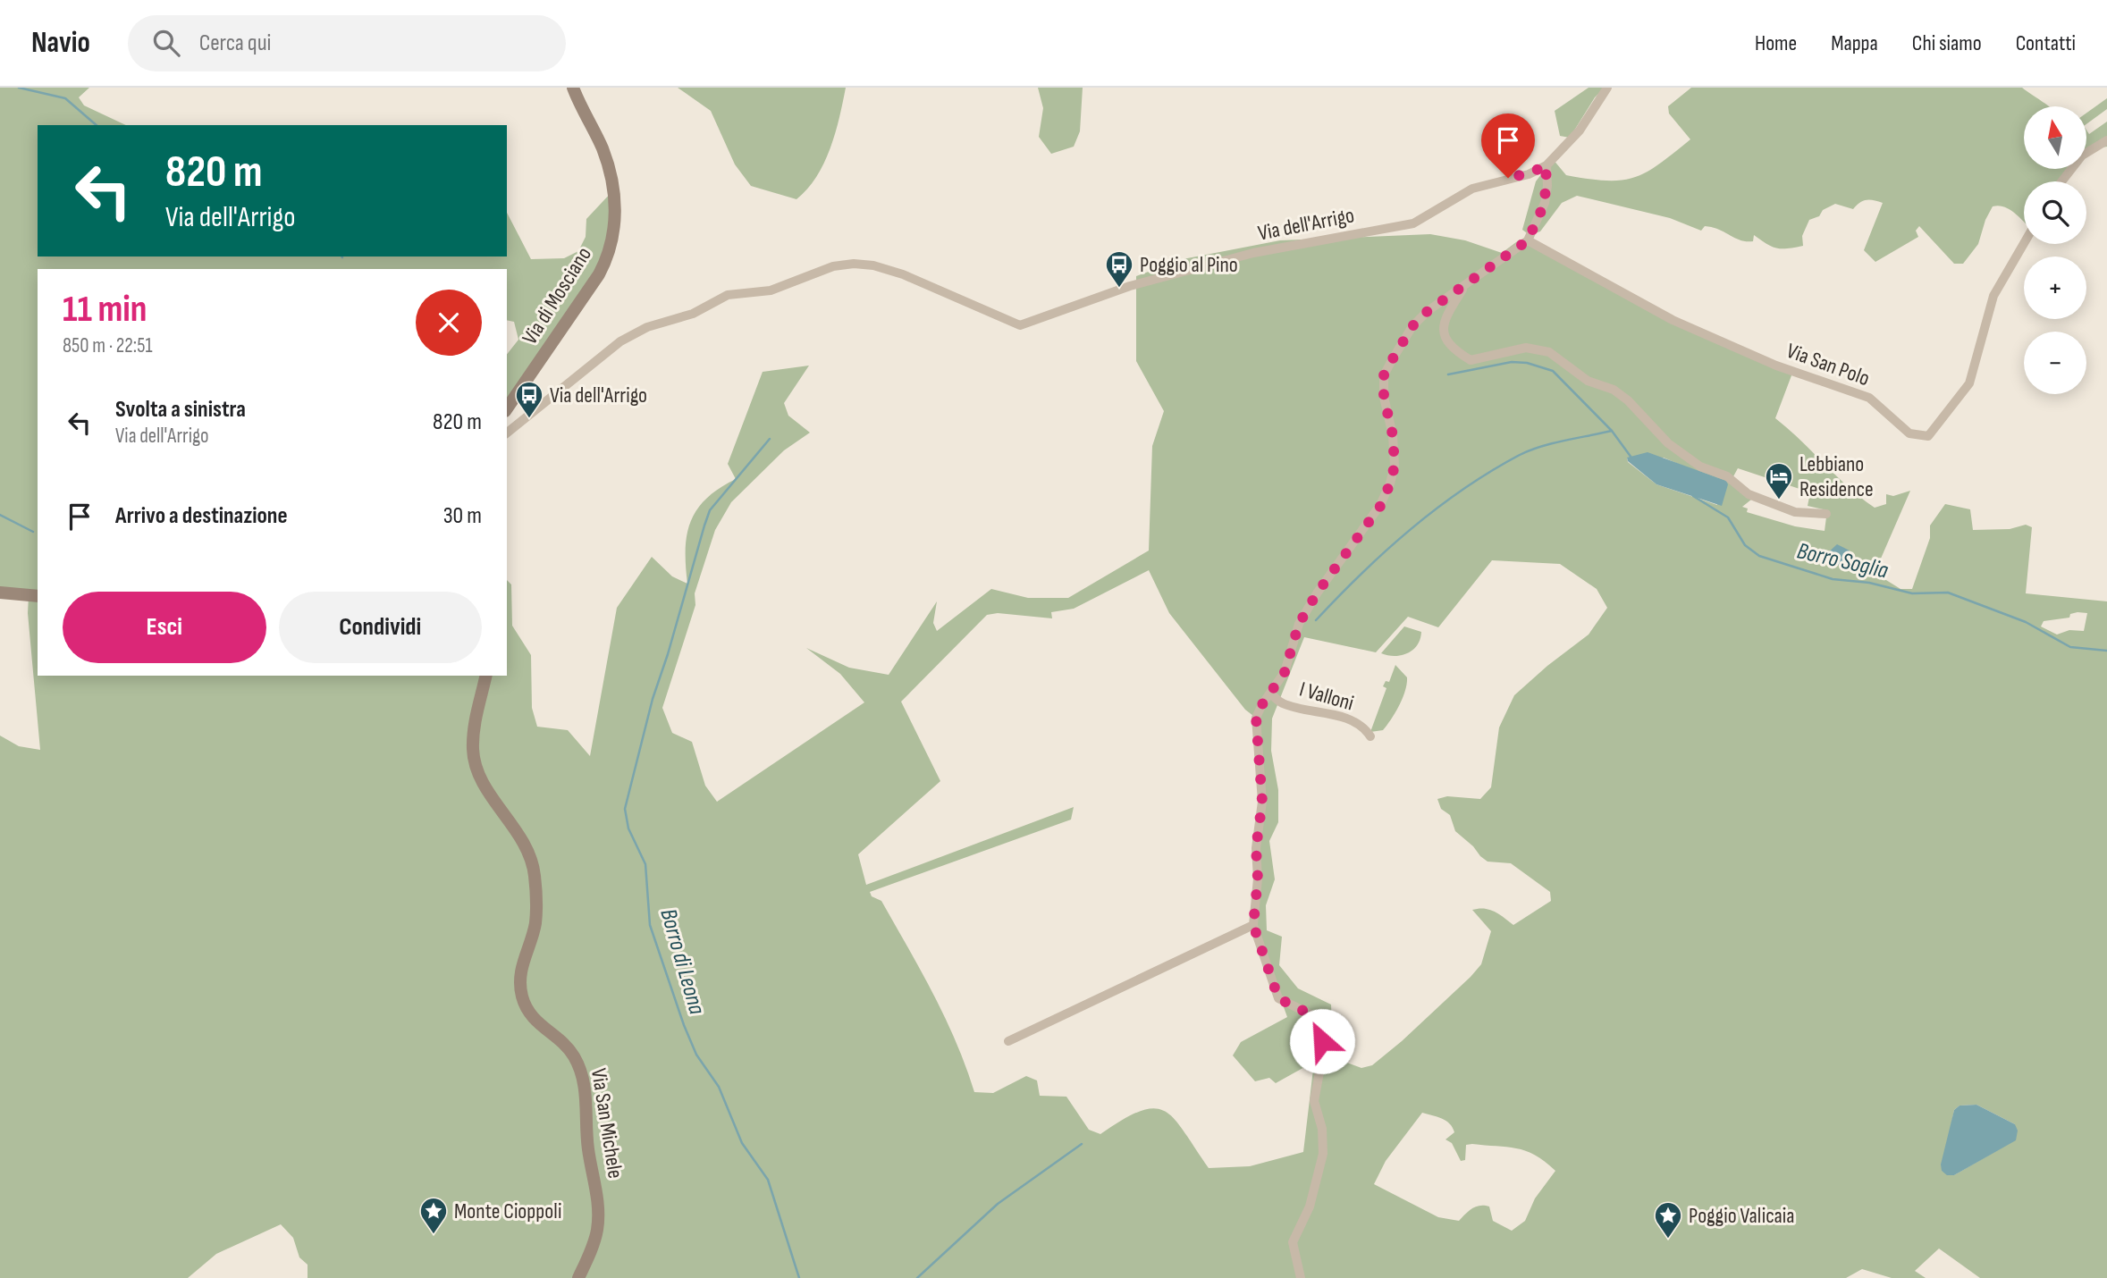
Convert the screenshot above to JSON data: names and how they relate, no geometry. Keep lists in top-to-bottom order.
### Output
{
  "streets": {
    "main road": ["Via di Mosciano", "Via San Michele"],
    "street": ["Via dell'Arrigo", "Via San Polo", "I Valloni"]
  },
  "water": ["Borro Soglia", "Borro di Leona"],
  "places": {
    "bus stop": ["Poggio al Pino", "Via dell'Arrigo"],
    "hotel": ["Lebbiano Residence"],
    "place": ["Monte Cioppoli", "Poggio Valicaia"]
  },
  "north": "top",
  "page": {
    "header": "Navio",
    "search": "Cerca qui",
    "nav": [
      "Home",
      "Mappa",
      "Chi siamo",
      "Contatti"
    ],
    "map_buttons": ["+", "−"],
    "turn": ["820 m", "Via dell'Arrigo"],
    "heading": ["11 min", "850 m · 22:51"],
    "list": [
      {
        "name": "Svolta a sinistra",
        "note": "Via dell'Arrigo",
        "value": "820 m"
      },
      {
        "name": "Arrivo a destinazione",
        "value": "30 m"
      }
    ],
    "buttons": ["Esci", "Condividi"]
  }
}
